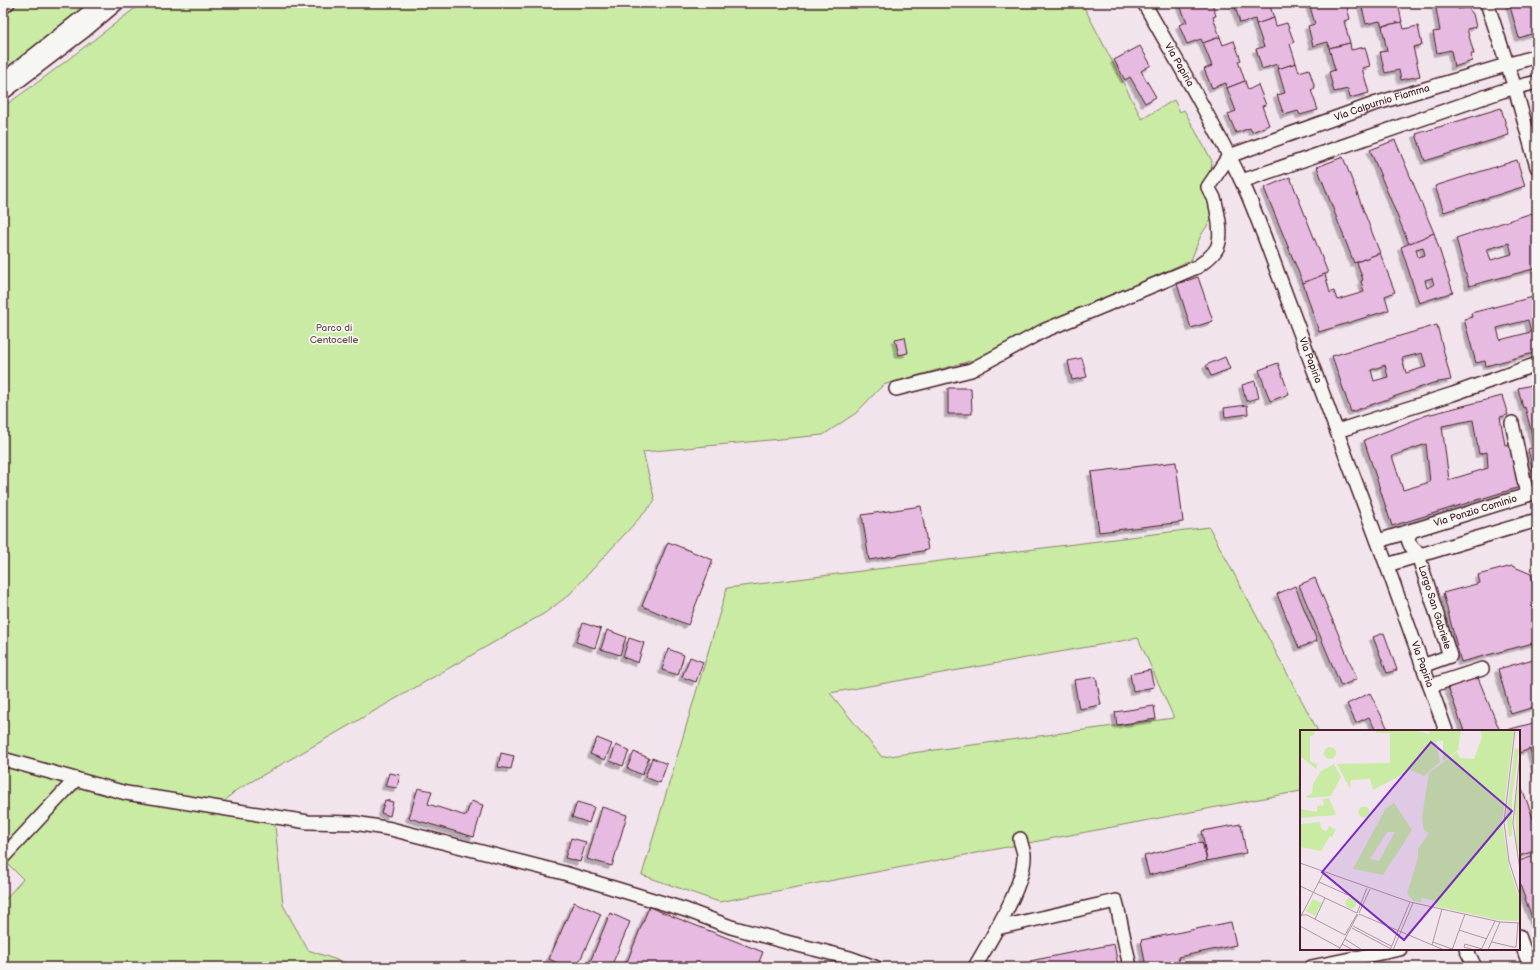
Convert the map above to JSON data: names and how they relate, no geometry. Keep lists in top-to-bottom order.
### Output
{
  "streets": {
    "street": [
      "Via Papiria",
      "Via Calpurnio Fiamma",
      "Via Ponzio Cominio",
      "Largo San Gabriele"
    ]
  },
  "crossings": [
    ["Via Papiria", "Via Calpurnio Fiamma"],
    ["Via Papiria", "Via Ponzio Cominio"],
    ["Via Papiria", "Largo San Gabriele"]
  ],
  "parks": ["Parco di Centocelle"]
}
